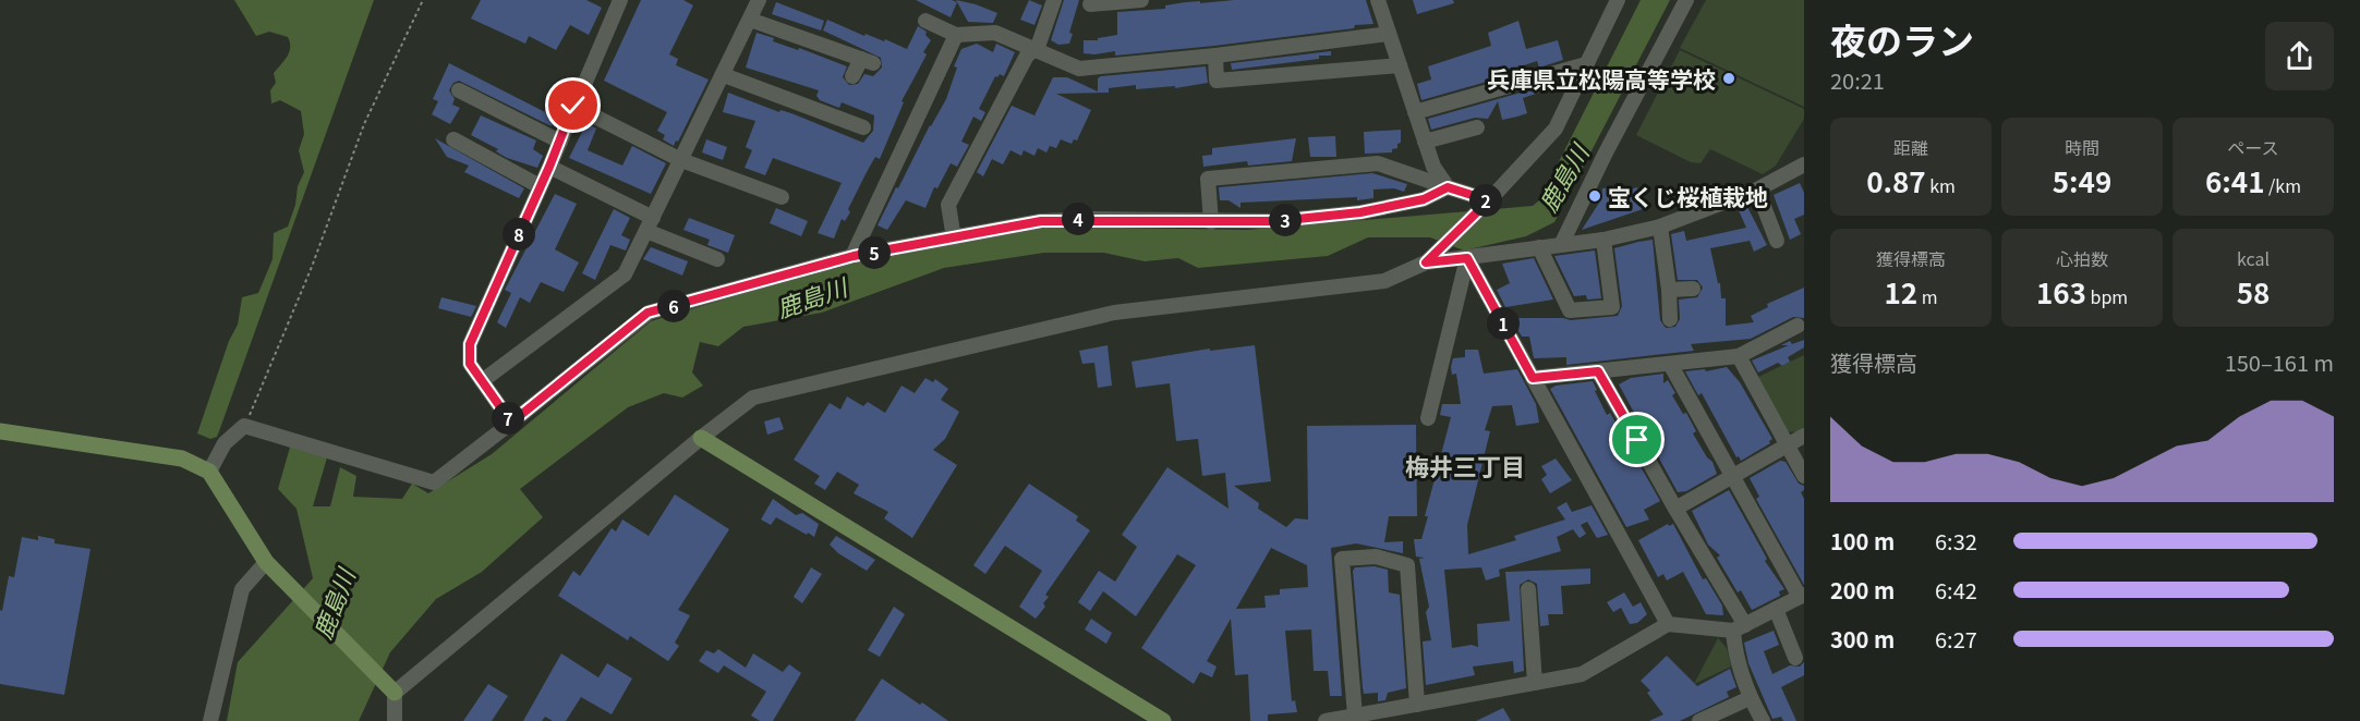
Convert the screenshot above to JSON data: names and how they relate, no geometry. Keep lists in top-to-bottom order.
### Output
{
  "districts": ["梅井三丁目"],
  "water": ["鹿島川"],
  "places": ["兵庫県立松陽高等学校", "宝くじ桜植栽地"],
  "page": {
    "heading": ["夜のラン", "20:21"],
    "stats": [
      ["距離", "0.87 km"],
      ["時間", "5:49"],
      ["ペース", "6:41 /km"],
      ["獲得標高", "12 m"],
      ["心拍数", "163 bpm"],
      ["kcal", "58"]
    ],
    "pins": [
      "2",
      "4",
      "3",
      "8",
      "5",
      "6",
      "1",
      "7"
    ],
    "chart": ["獲得標高", "150–161 m"],
    "list": [
      {
        "name": "100 m",
        "note": "6:32"
      },
      {
        "name": "200 m",
        "note": "6:42"
      },
      {
        "name": "300 m",
        "note": "6:27"
      }
    ]
  }
}
